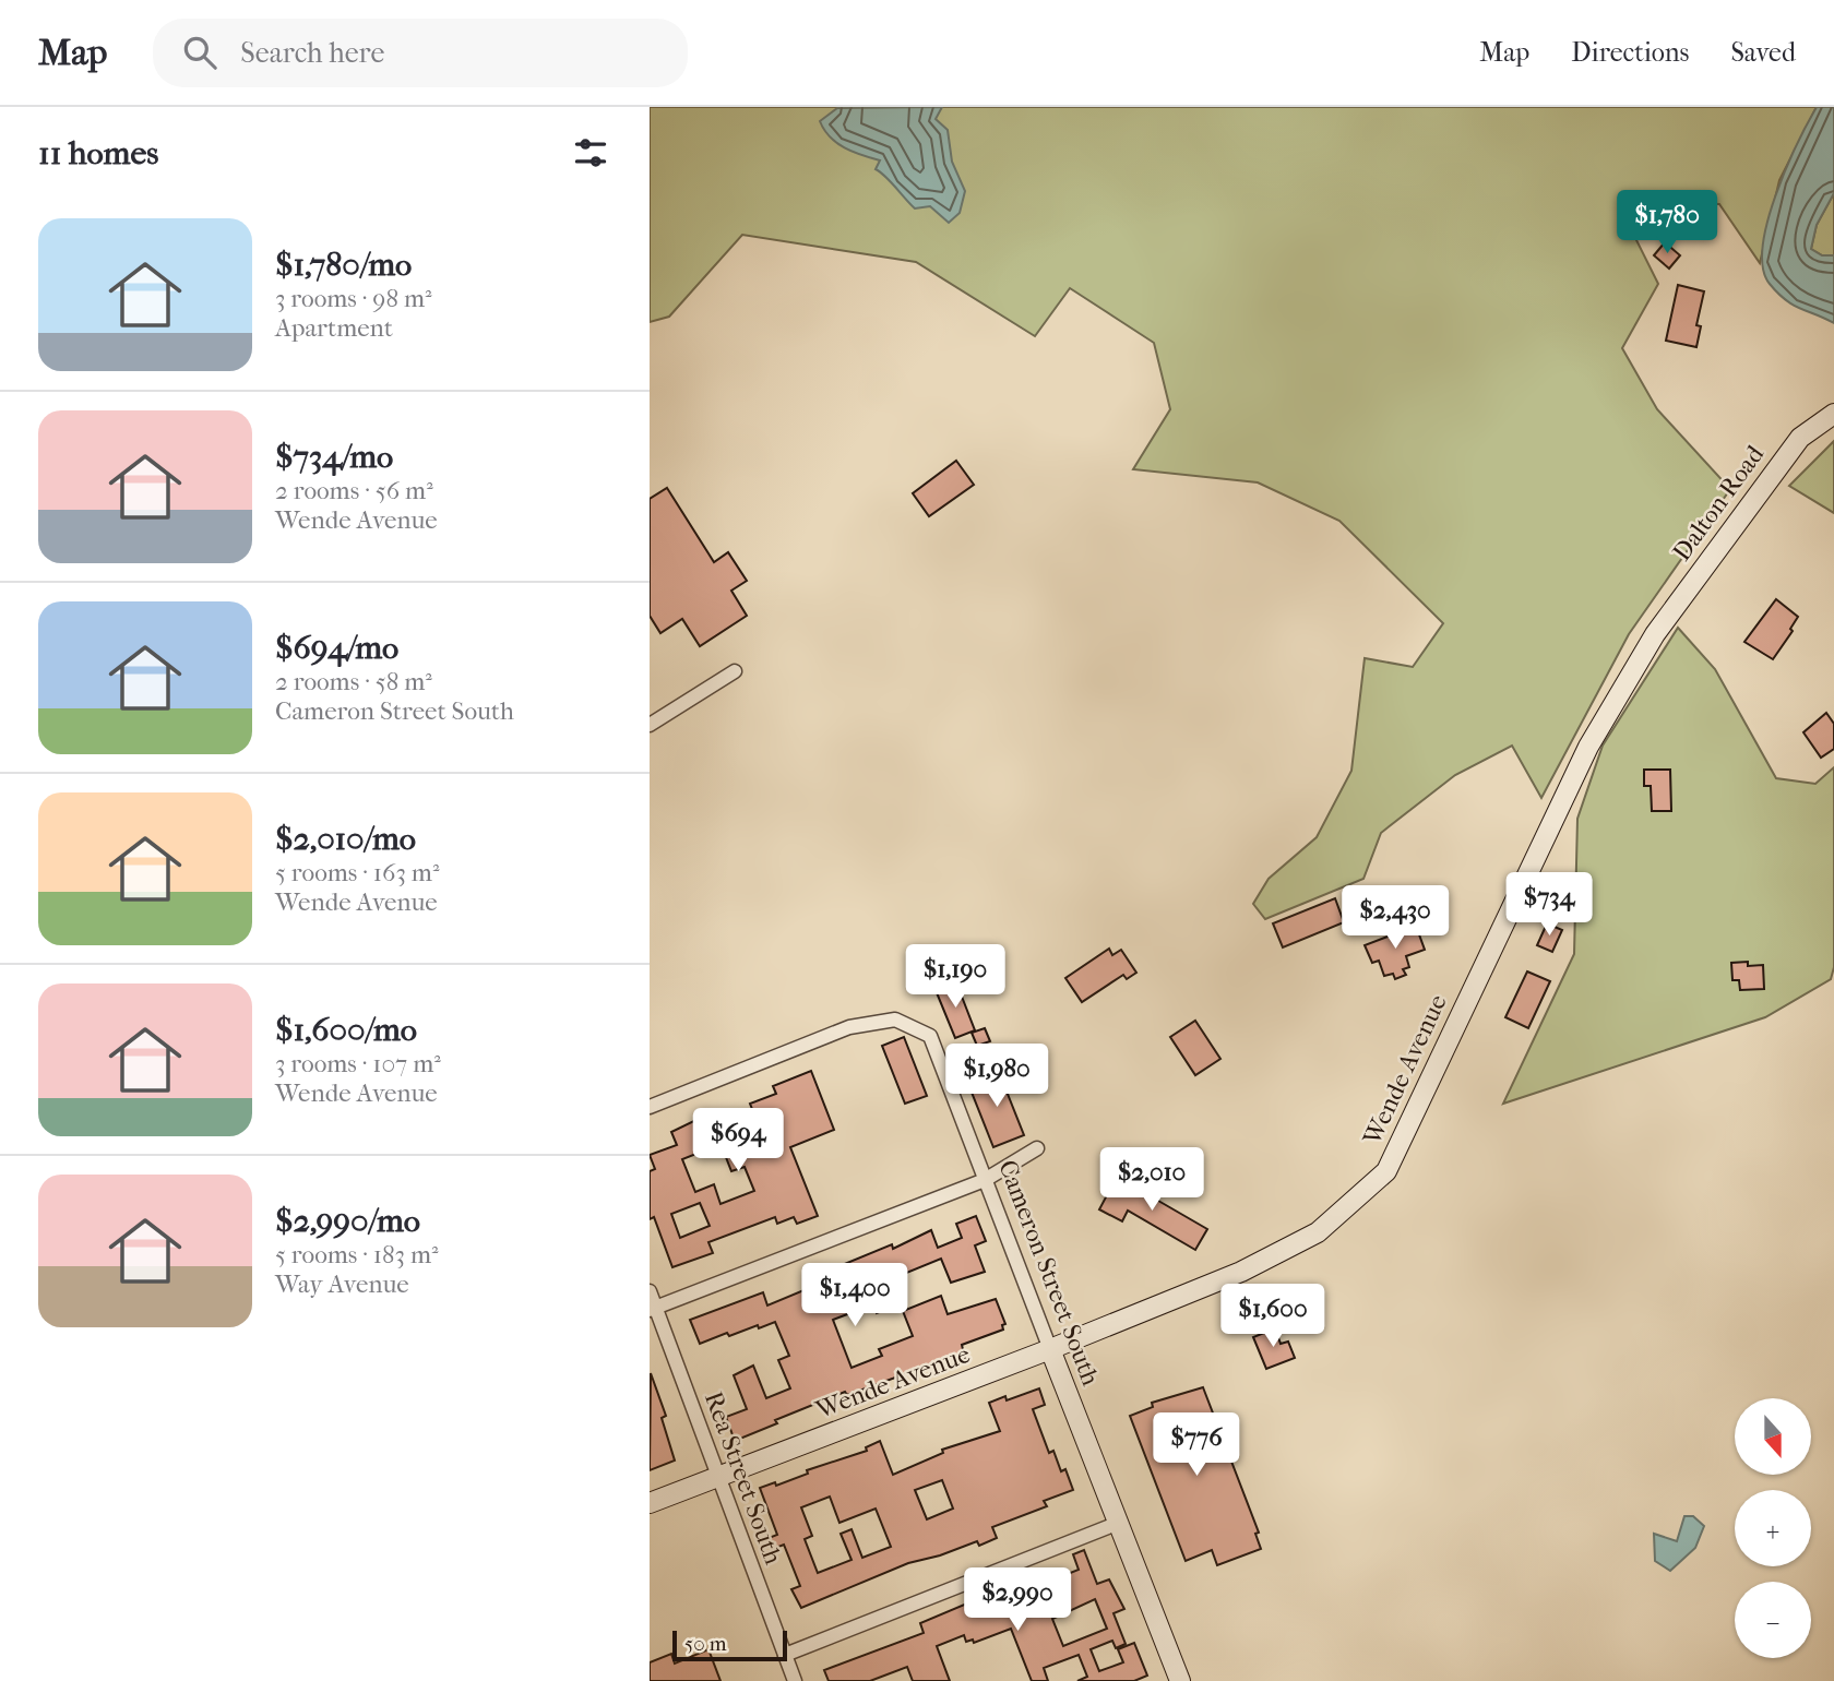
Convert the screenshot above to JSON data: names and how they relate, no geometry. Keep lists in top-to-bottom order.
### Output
{
  "streets": {
    "street": [
      "Dalton Road",
      "Wende Avenue",
      "Cameron Street South",
      "Rea Street South"
    ]
  },
  "crossings": [
    ["Dalton Road", "Wende Avenue"],
    ["Wende Avenue", "Cameron Street South"],
    ["Wende Avenue", "Rea Street South"]
  ],
  "scale_bar": "50 m",
  "north": "bottom",
  "page": {
    "header": "Map",
    "search": "Search here",
    "nav": ["Map", "Directions", "Saved"],
    "heading": "11 homes",
    "price": [
      "$1,780",
      "$734",
      "$2,430",
      "$1,190",
      "$1,980",
      "$694",
      "$2,010",
      "$1,400",
      "$1,600",
      "$776",
      "$2,990"
    ],
    "list": [
      {
        "name": "$1,780/mo",
        "note": "3 rooms · 98 m² · Apartment"
      },
      {
        "name": "$734/mo",
        "note": "2 rooms · 56 m² · Wende Avenue"
      },
      {
        "name": "$694/mo",
        "note": "2 rooms · 58 m² · Cameron Street South"
      },
      {
        "name": "$2,010/mo",
        "note": "5 rooms · 163 m² · Wende Avenue"
      },
      {
        "name": "$1,600/mo",
        "note": "3 rooms · 107 m² · Wende Avenue"
      },
      {
        "name": "$2,990/mo",
        "note": "5 rooms · 183 m² · Way Avenue"
      }
    ],
    "map_buttons": ["+", "−"],
    "scale": "50 m"
  }
}
